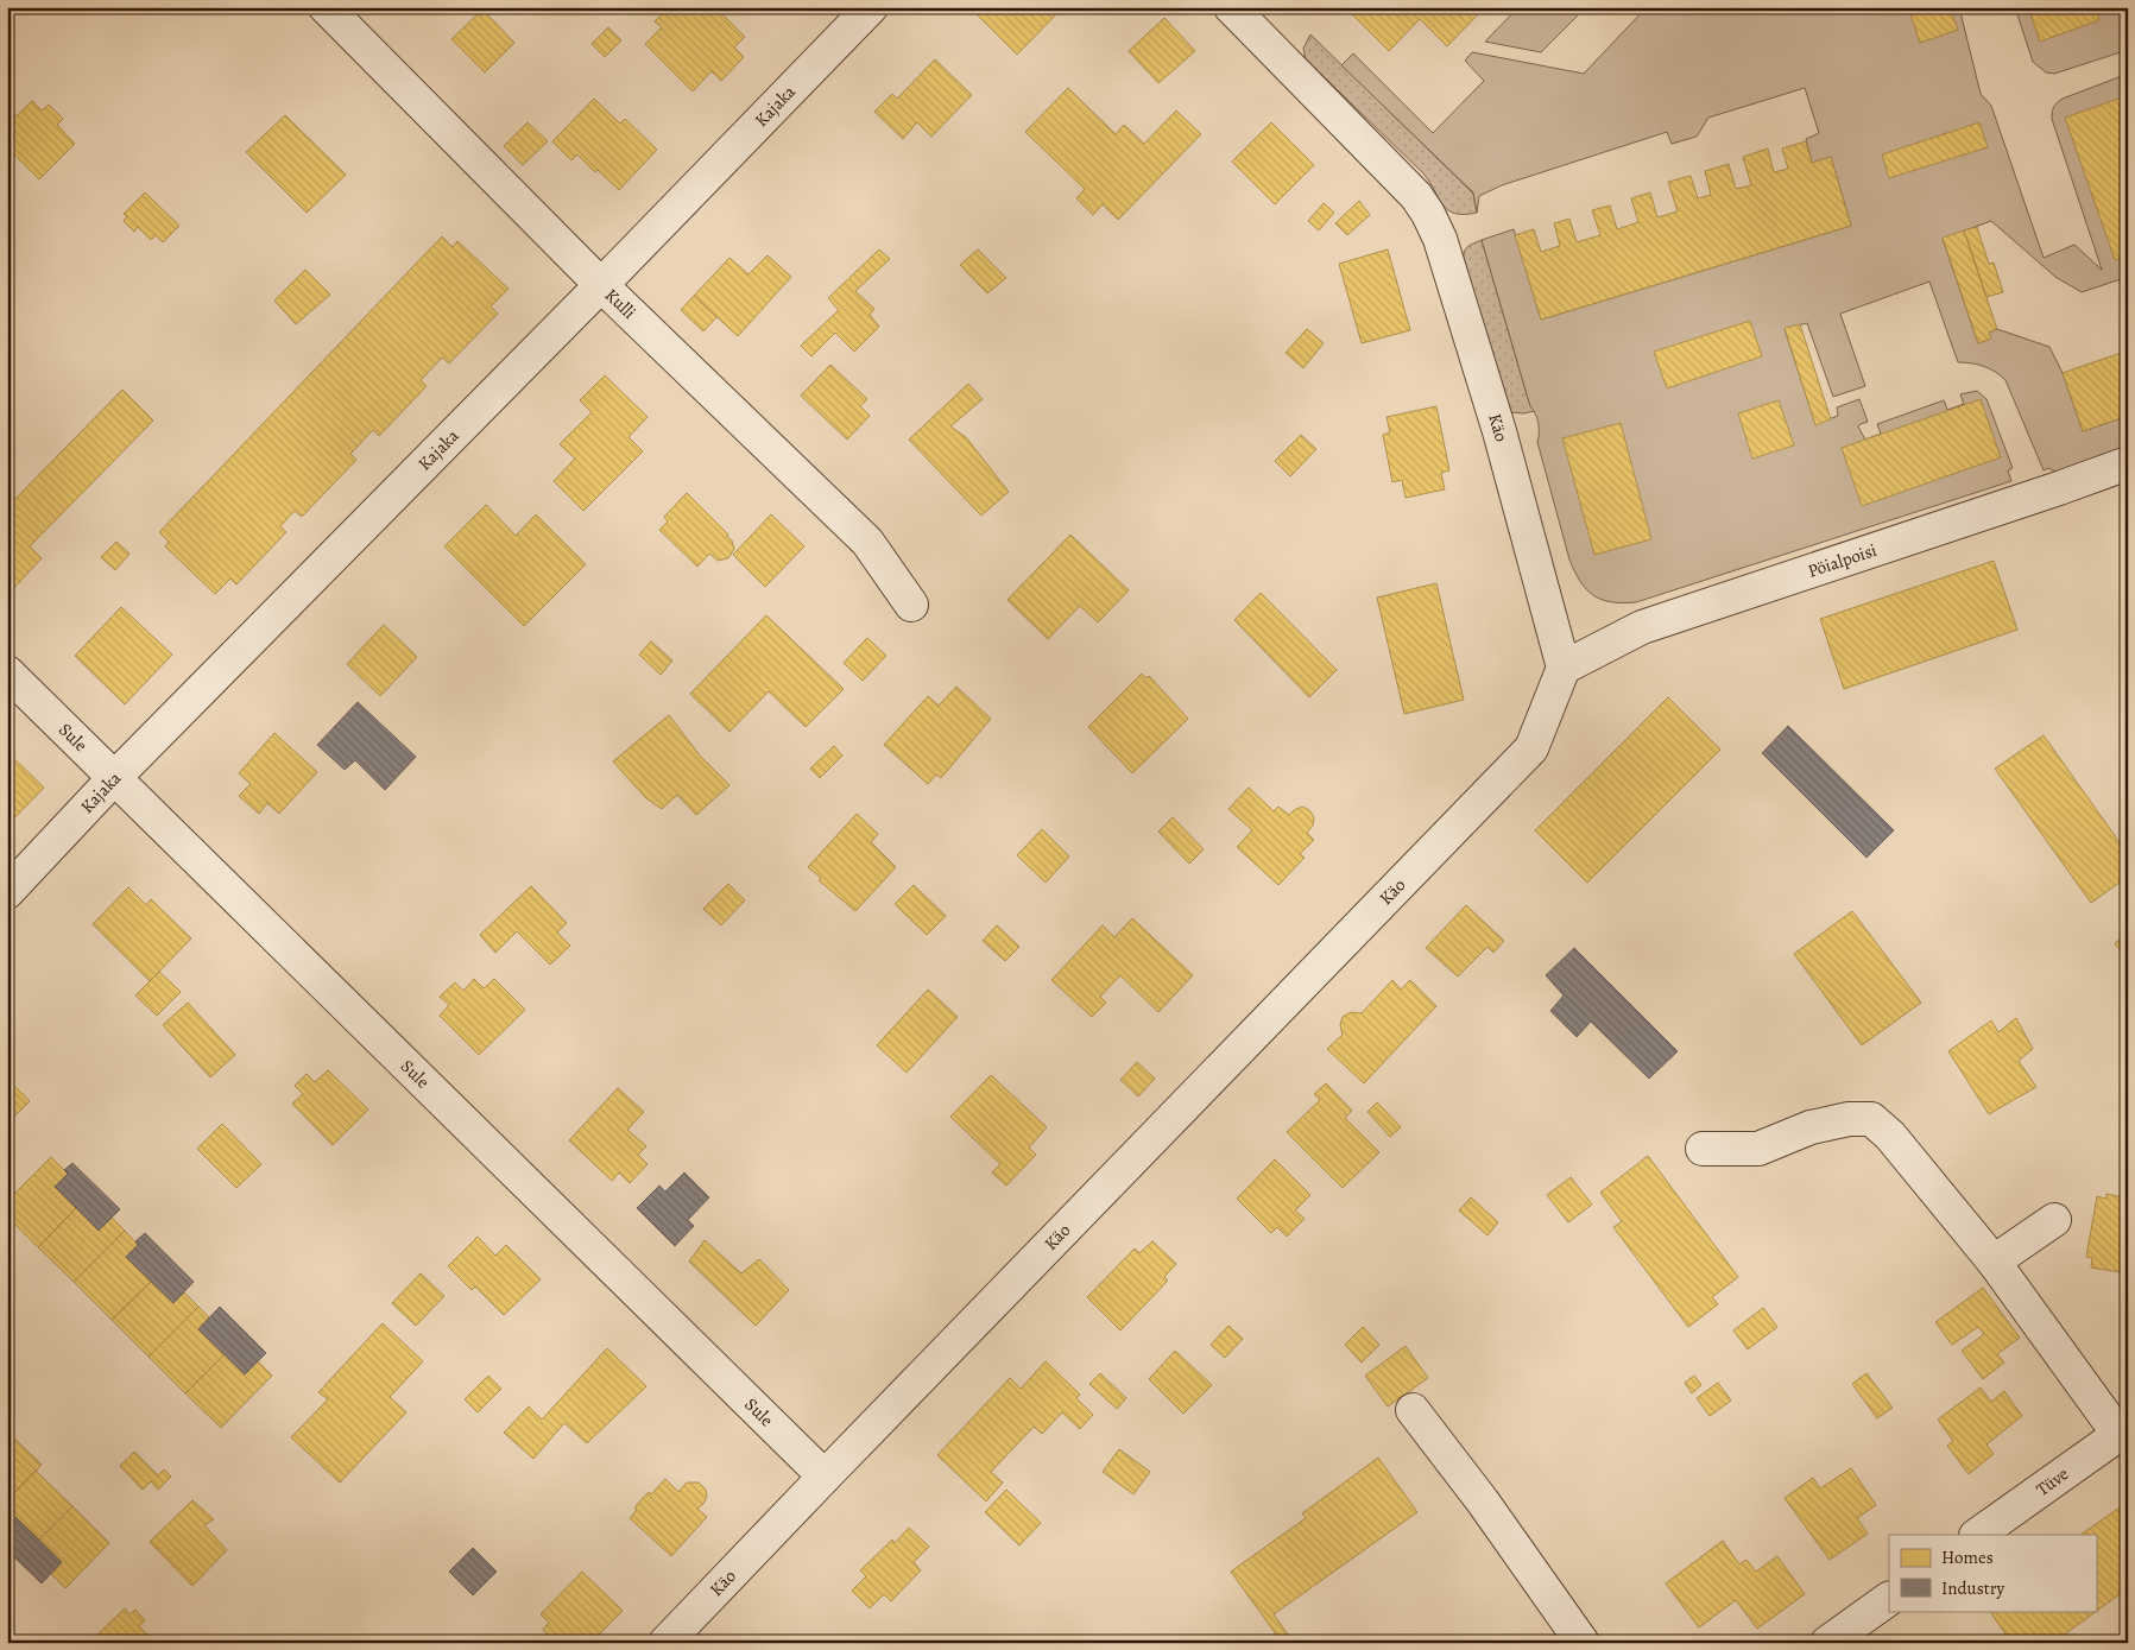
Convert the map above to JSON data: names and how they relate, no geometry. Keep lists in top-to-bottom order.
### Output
{
  "streets": {
    "street": [
      "Kajaka",
      "Kulli",
      "Käo",
      "Pöialpoisi",
      "Sule",
      "Tüve"
    ]
  },
  "crossings": [
    ["Kajaka", "Kulli"],
    ["Kajaka", "Sule"],
    ["Käo", "Pöialpoisi"],
    ["Käo", "Sule"]
  ],
  "legend": ["Homes", "Industry"]
}
